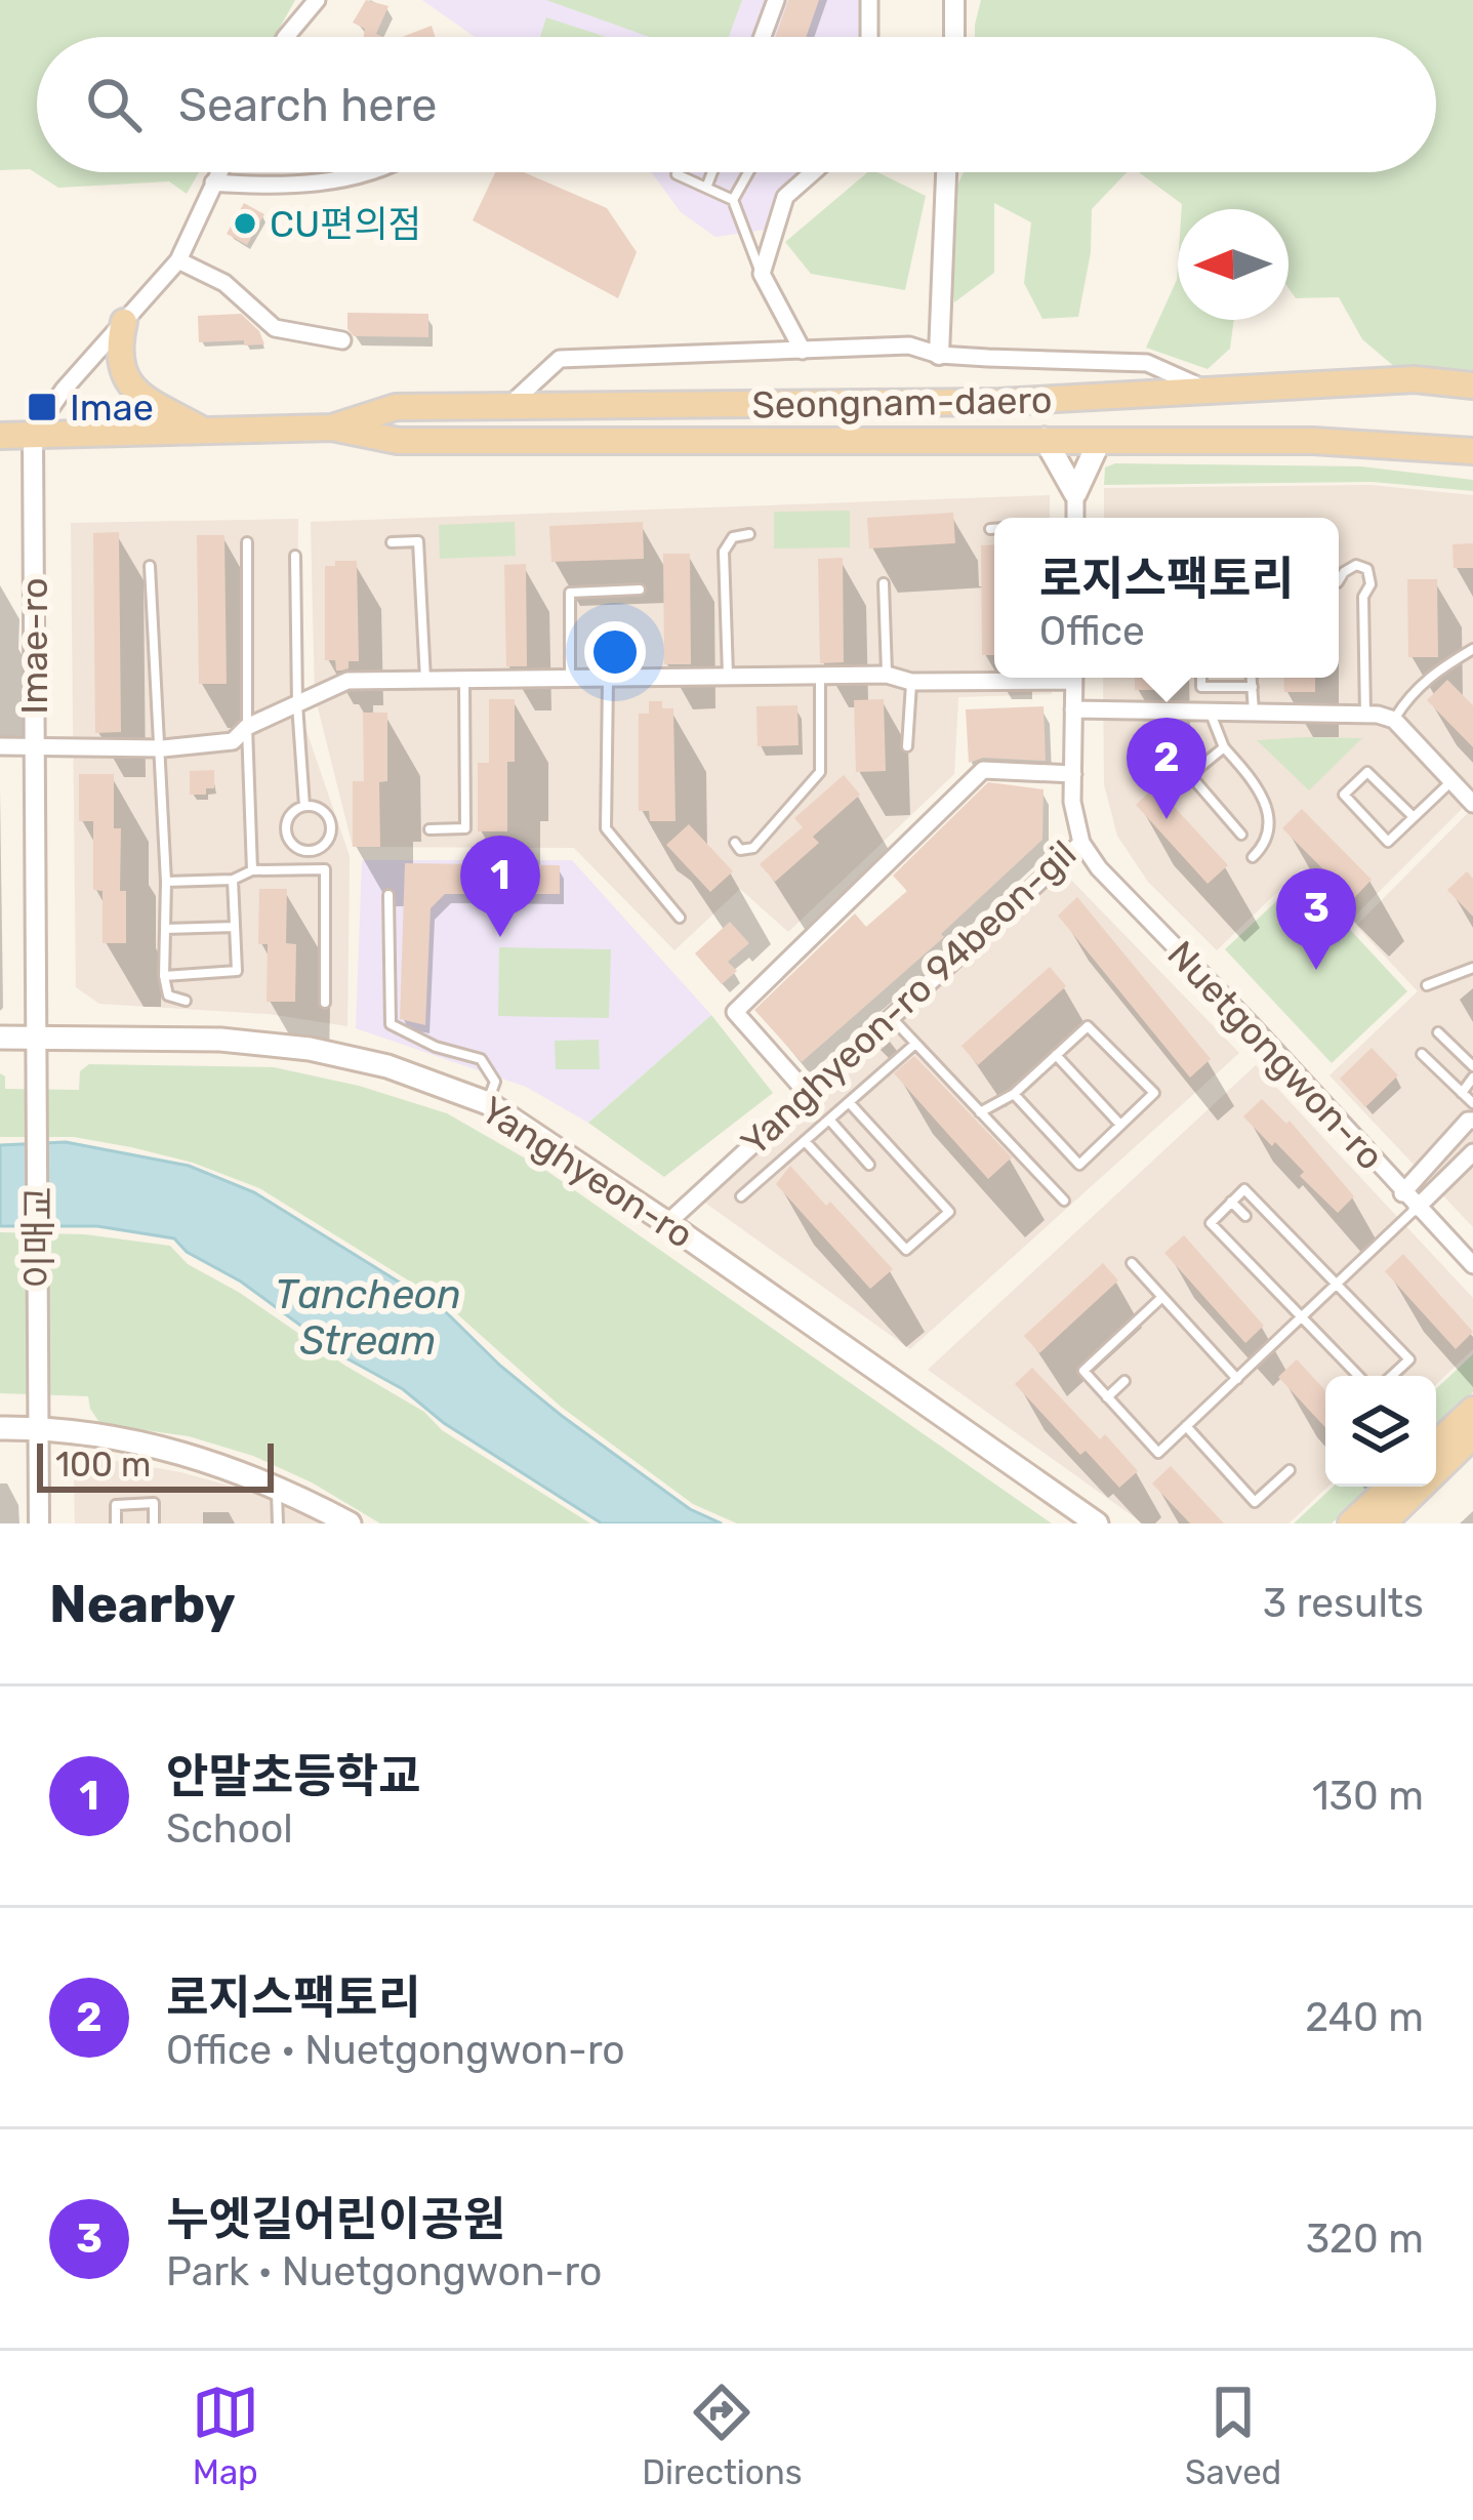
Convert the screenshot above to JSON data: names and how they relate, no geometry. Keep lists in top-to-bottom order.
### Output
{
  "streets": {
    "main road": ["Seongnam-daero", "Yanghyeon-ro"],
    "street": [
      "Imae-ro",
      "Yanghyeon-ro 94beon-gil",
      "Nuetgongwon-ro",
      "이매교"
    ]
  },
  "crossings": [
    ["Seongnam-daero", "Imae-ro"],
    ["Imae-ro", "Yanghyeon-ro"],
    ["Imae-ro", "이매교"],
    ["Yanghyeon-ro 94beon-gil", "Nuetgongwon-ro"],
    ["Yanghyeon-ro 94beon-gil", "Yanghyeon-ro"]
  ],
  "water": ["Tancheon Stream"],
  "places": {
    "other": ["CU편의점"],
    "transit": ["Imae"]
  },
  "scale_bar": "100 m",
  "north": "left",
  "page": {
    "search": "Search here",
    "popup": ["로지스팩토리", "Office"],
    "pins": ["2", "1", "3"],
    "scale": "100 m",
    "heading": ["Nearby", "3 results"],
    "list": [
      {
        "mark": "1",
        "name": "안말초등학교",
        "note": "School",
        "value": "130 m"
      },
      {
        "mark": "2",
        "name": "로지스팩토리",
        "note": "Office · Nuetgongwon-ro",
        "value": "240 m"
      },
      {
        "mark": "3",
        "name": "누엣길어린이공원",
        "note": "Park · Nuetgongwon-ro",
        "value": "320 m"
      }
    ],
    "nav": ["Map", "Directions", "Saved"]
  }
}
